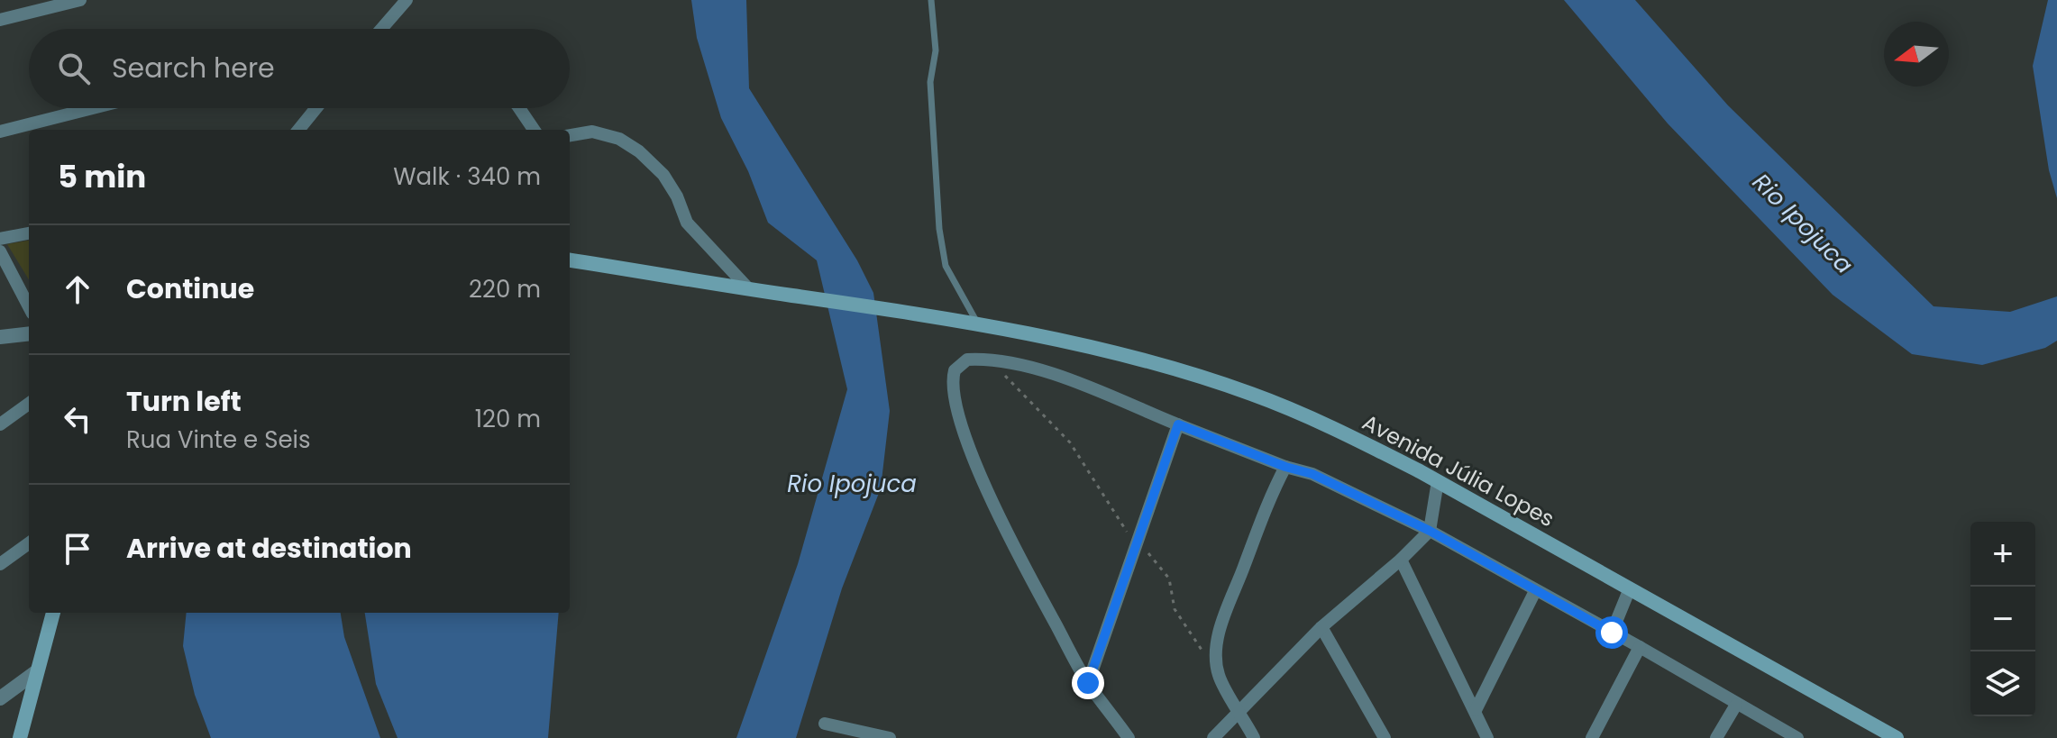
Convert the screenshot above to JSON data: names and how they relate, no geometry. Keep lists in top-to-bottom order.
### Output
{
  "streets": {
    "main road": ["Avenida Júlia Lopes"]
  },
  "water": ["Rio Ipojuca"],
  "north": "left",
  "page": {
    "search": "Search here",
    "heading": ["5 min", "Walk · 340 m"],
    "list": [
      ["Continue", "220 m"],
      ["Turn left", "Rua Vinte e Seis", "120 m"],
      "Arrive at destination"
    ],
    "map_buttons": ["+", "−"]
  }
}
